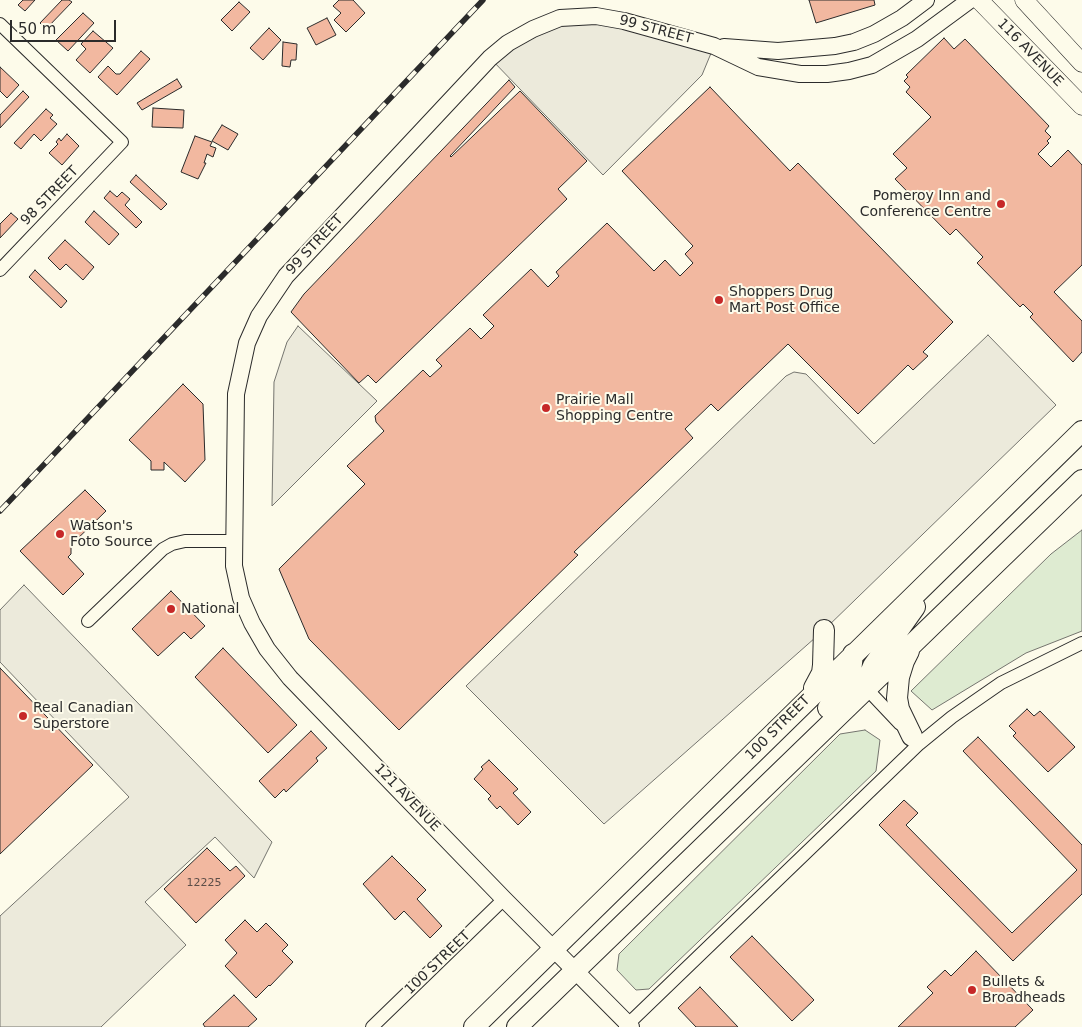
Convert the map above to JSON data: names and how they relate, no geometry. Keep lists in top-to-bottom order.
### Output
{
  "streets": {
    "main road": ["116 AVENUE", "100 STREET"],
    "street": ["99 STREET", "98 STREET", "121 AVENUE"]
  },
  "crossings": [
    ["99 STREET", "121 AVENUE"],
    ["100 STREET", "121 AVENUE"]
  ],
  "places": [
    "Pomeroy Inn and Conference Centre",
    "Shoppers Drug Mart Post Office",
    "Prairie Mall Shopping Centre",
    "Watson's Foto Source",
    "National",
    "Real Canadian Superstore",
    "Bullets & Broadheads"
  ],
  "house_numbers": ["12225"],
  "scale_bar": "50 m"
}
